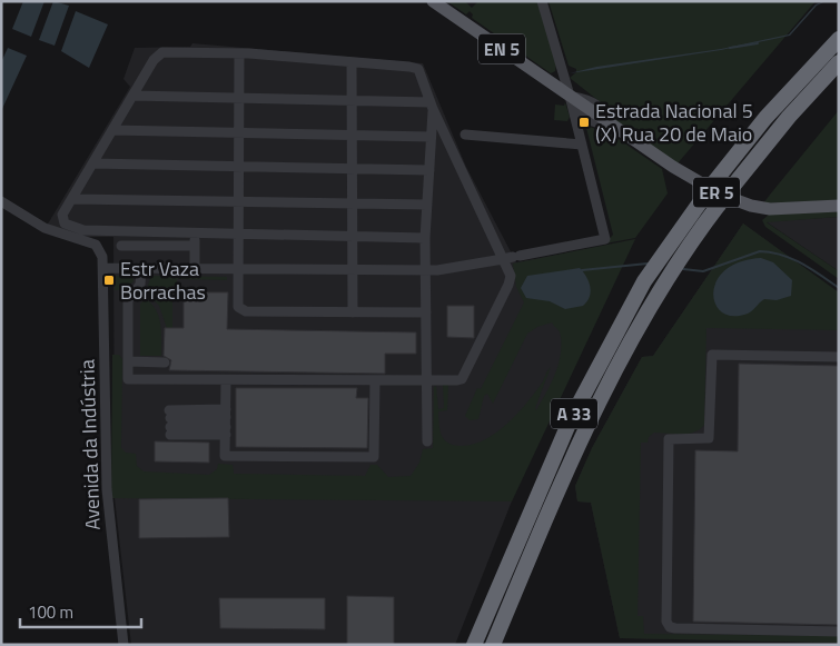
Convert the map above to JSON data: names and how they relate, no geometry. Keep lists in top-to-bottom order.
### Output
{
  "streets": {
    "highway": ["A 33"],
    "main road": ["EN 5", "ER 5"],
    "street": ["Avenida da Indústria"]
  },
  "crossings": [
    ["EN 5", "ER 5"]
  ],
  "places": {
    "transit": ["Estrada Nacional 5 (X) Rua 20 de Maio", "Estr Vaza Borrachas"]
  },
  "scale_bar": "100 m"
}
